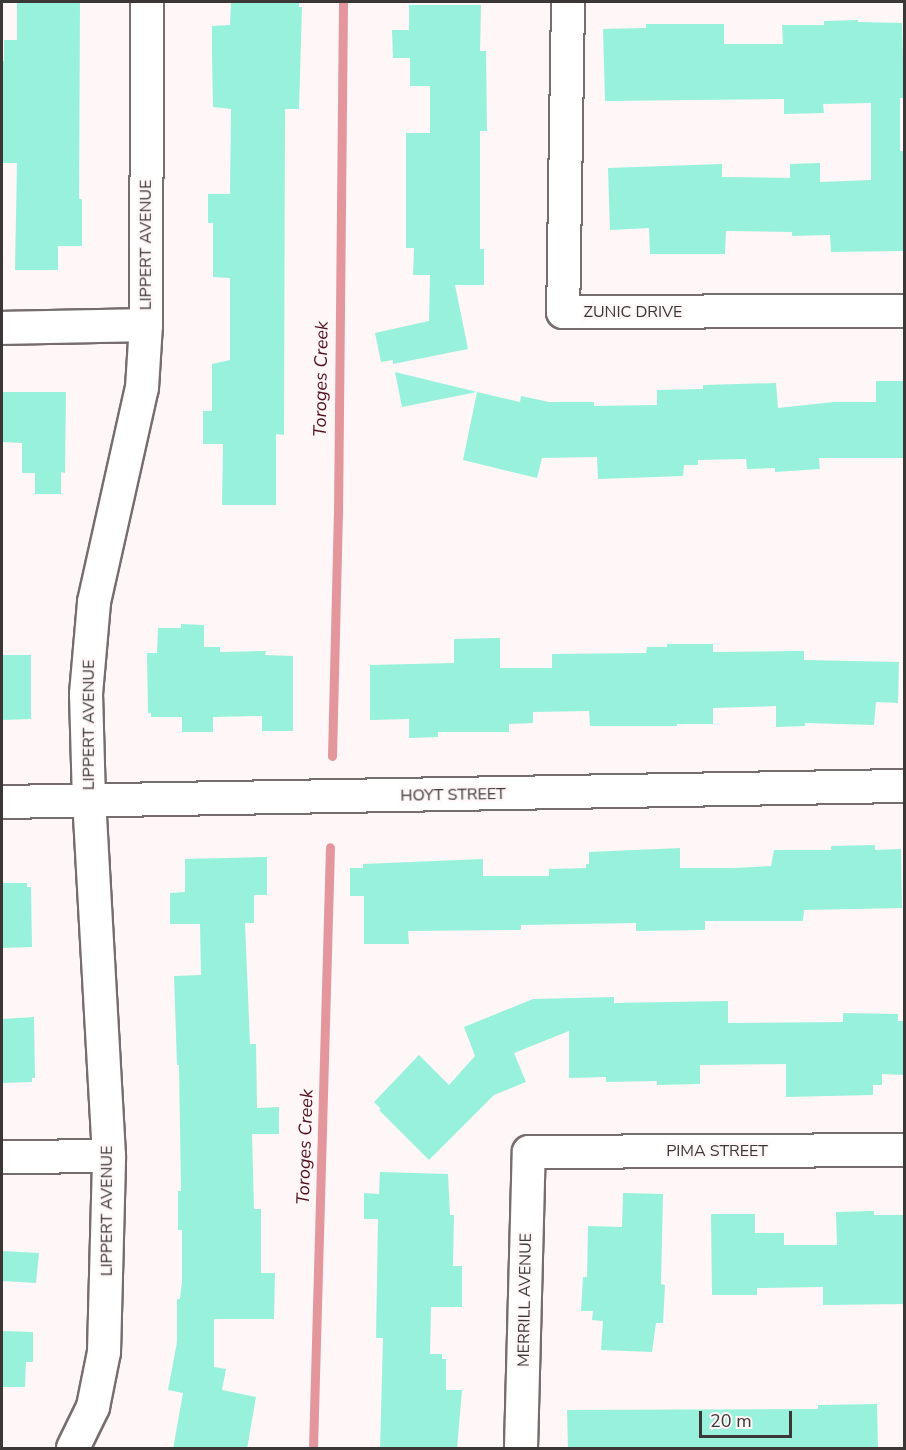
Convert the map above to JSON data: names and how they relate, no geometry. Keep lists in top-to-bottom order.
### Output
{
  "streets": {
    "street": [
      "LIPPERT AVENUE",
      "ZUNIC DRIVE",
      "HOYT STREET",
      "PIMA STREET",
      "MERRILL AVENUE"
    ]
  },
  "crossings": [
    ["LIPPERT AVENUE", "HOYT STREET"],
    ["PIMA STREET", "MERRILL AVENUE"]
  ],
  "water": ["Toroges Creek"],
  "scale_bar": "20 m"
}
